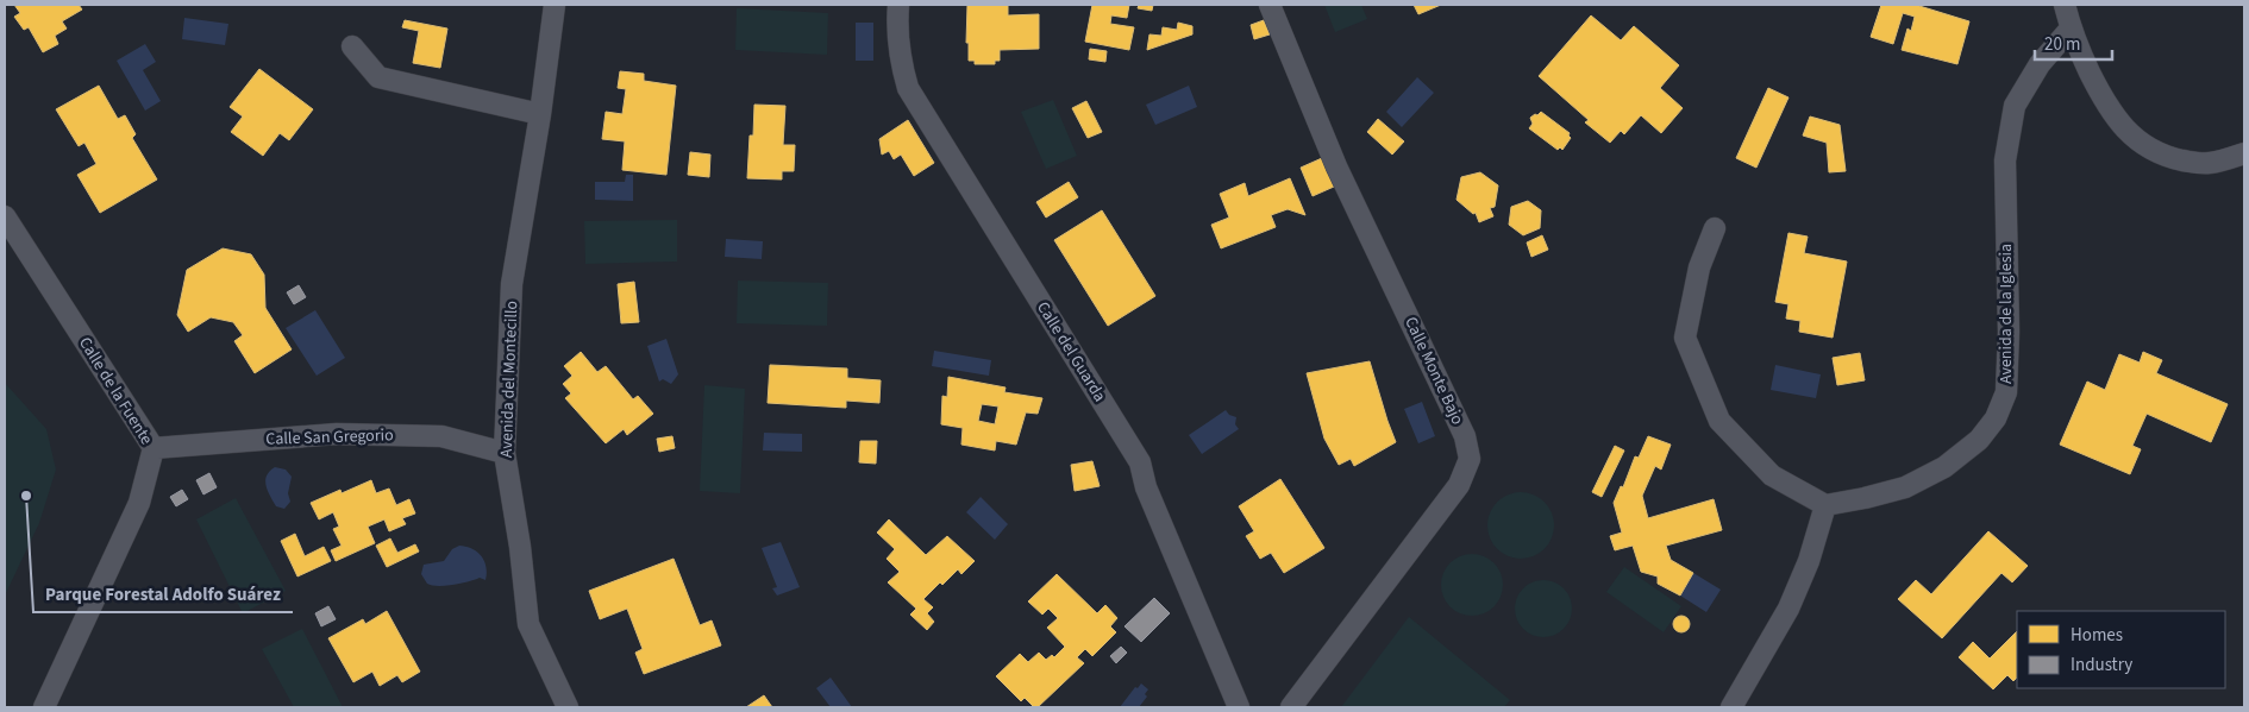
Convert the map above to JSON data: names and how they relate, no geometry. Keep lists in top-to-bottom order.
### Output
{
  "streets": {
    "street": [
      "Avenida de la Iglesia",
      "Calle del Guarda",
      "Calle Monte Bajo",
      "Avenida del Montecillo",
      "Calle de la Fuente",
      "Calle San Gregorio"
    ]
  },
  "crossings": [
    ["Avenida del Montecillo", "Calle San Gregorio"],
    ["Calle de la Fuente", "Calle San Gregorio"]
  ],
  "places": ["Parque Forestal Adolfo Suárez"],
  "legend": ["Homes", "Industry"],
  "scale_bar": "20 m"
}
